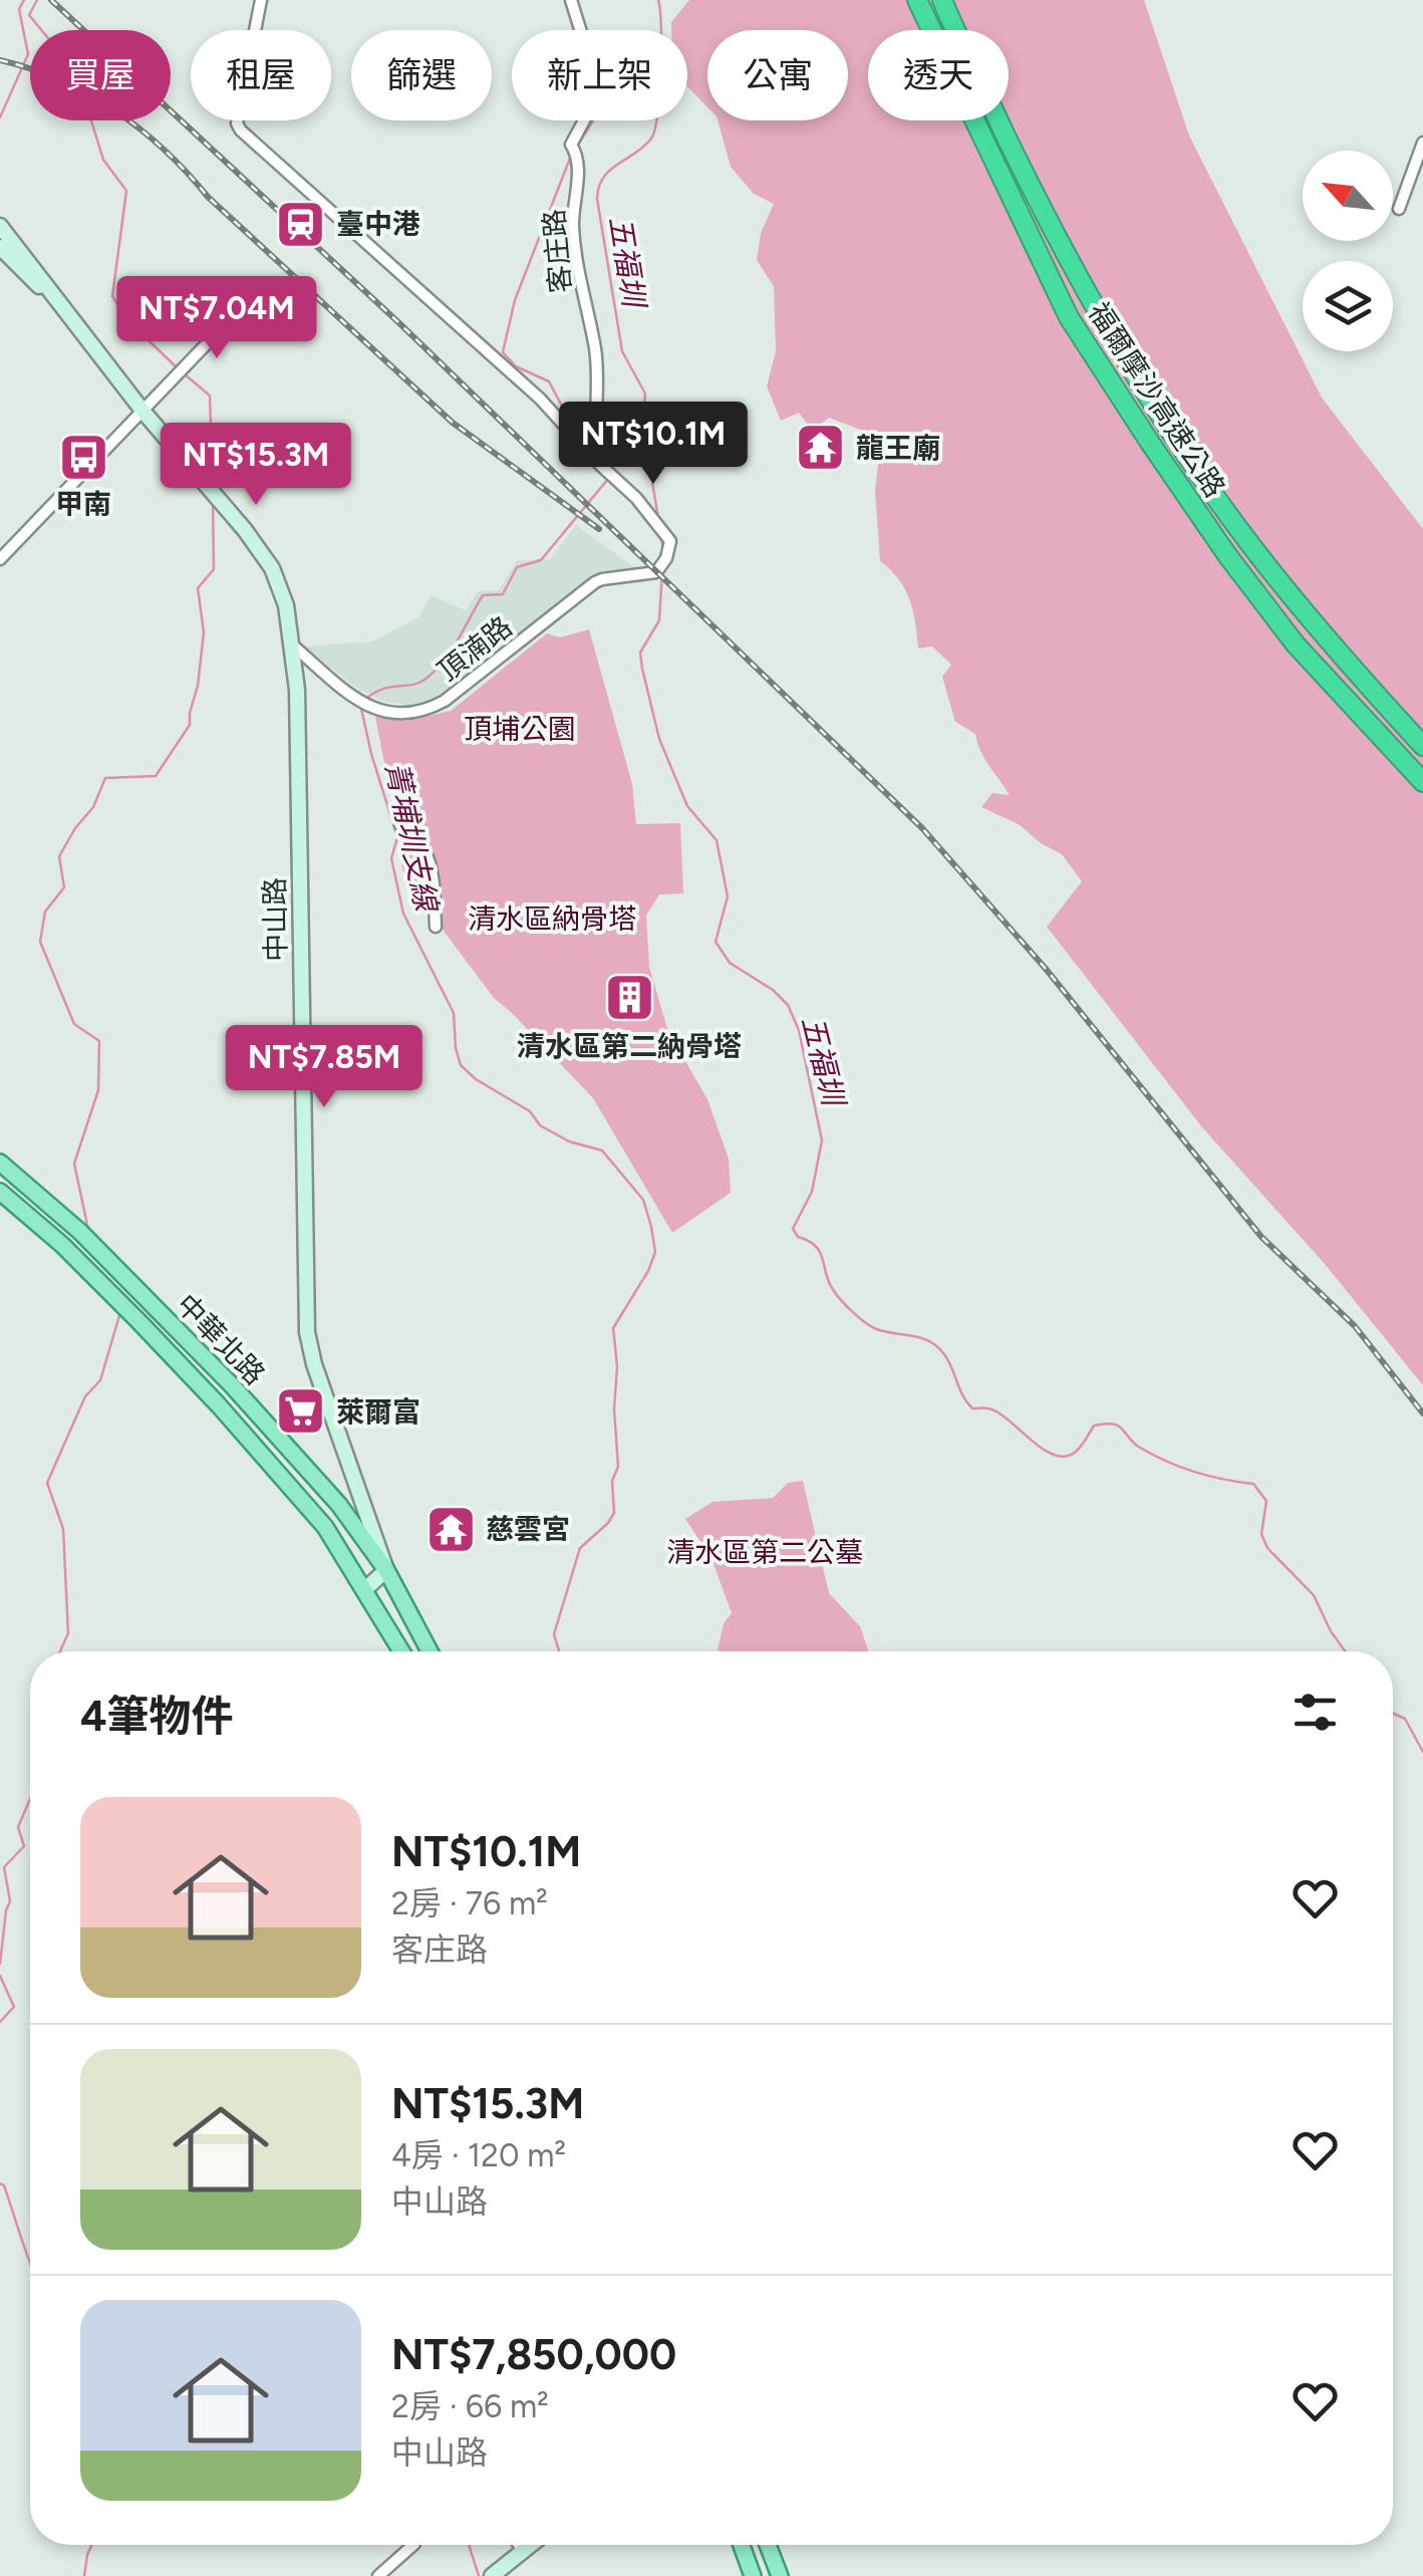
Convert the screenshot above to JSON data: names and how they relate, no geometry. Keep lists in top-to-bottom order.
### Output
{
  "streets": {
    "highway": ["福爾摩沙高速公路"],
    "main road": ["中山路", "中華北路"],
    "street": ["客庄路", "頂湳路"]
  },
  "crossings": [
    ["客庄路", "頂湳路"],
    ["頂湳路", "中山路"],
    ["中山路", "中華北路"]
  ],
  "water": ["五福圳", "菁埔圳支線"],
  "parks": ["頂埔公園", "清水區納骨塔", "清水區第二公墓"],
  "places": {
    "station": ["臺中港"],
    "temple": ["龍王廟", "慈雲宮"],
    "bus stop": ["甲南"],
    "building": ["清水區第二納骨塔"],
    "supermarket": ["萊爾富"]
  },
  "north": "top left",
  "page": {
    "chip": [
      "買屋",
      "租屋",
      "篩選",
      "新上架",
      "公寓",
      "透天"
    ],
    "price": [
      "NT$7.04M",
      "NT$10.1M",
      "NT$15.3M",
      "NT$7.85M"
    ],
    "heading": "4筆物件",
    "list": [
      {
        "name": "NT$10.1M",
        "note": "2房 · 76 m² · 客庄路"
      },
      {
        "name": "NT$15.3M",
        "note": "4房 · 120 m² · 中山路"
      },
      {
        "name": "NT$7,850,000",
        "note": "2房 · 66 m² · 中山路"
      }
    ]
  }
}
